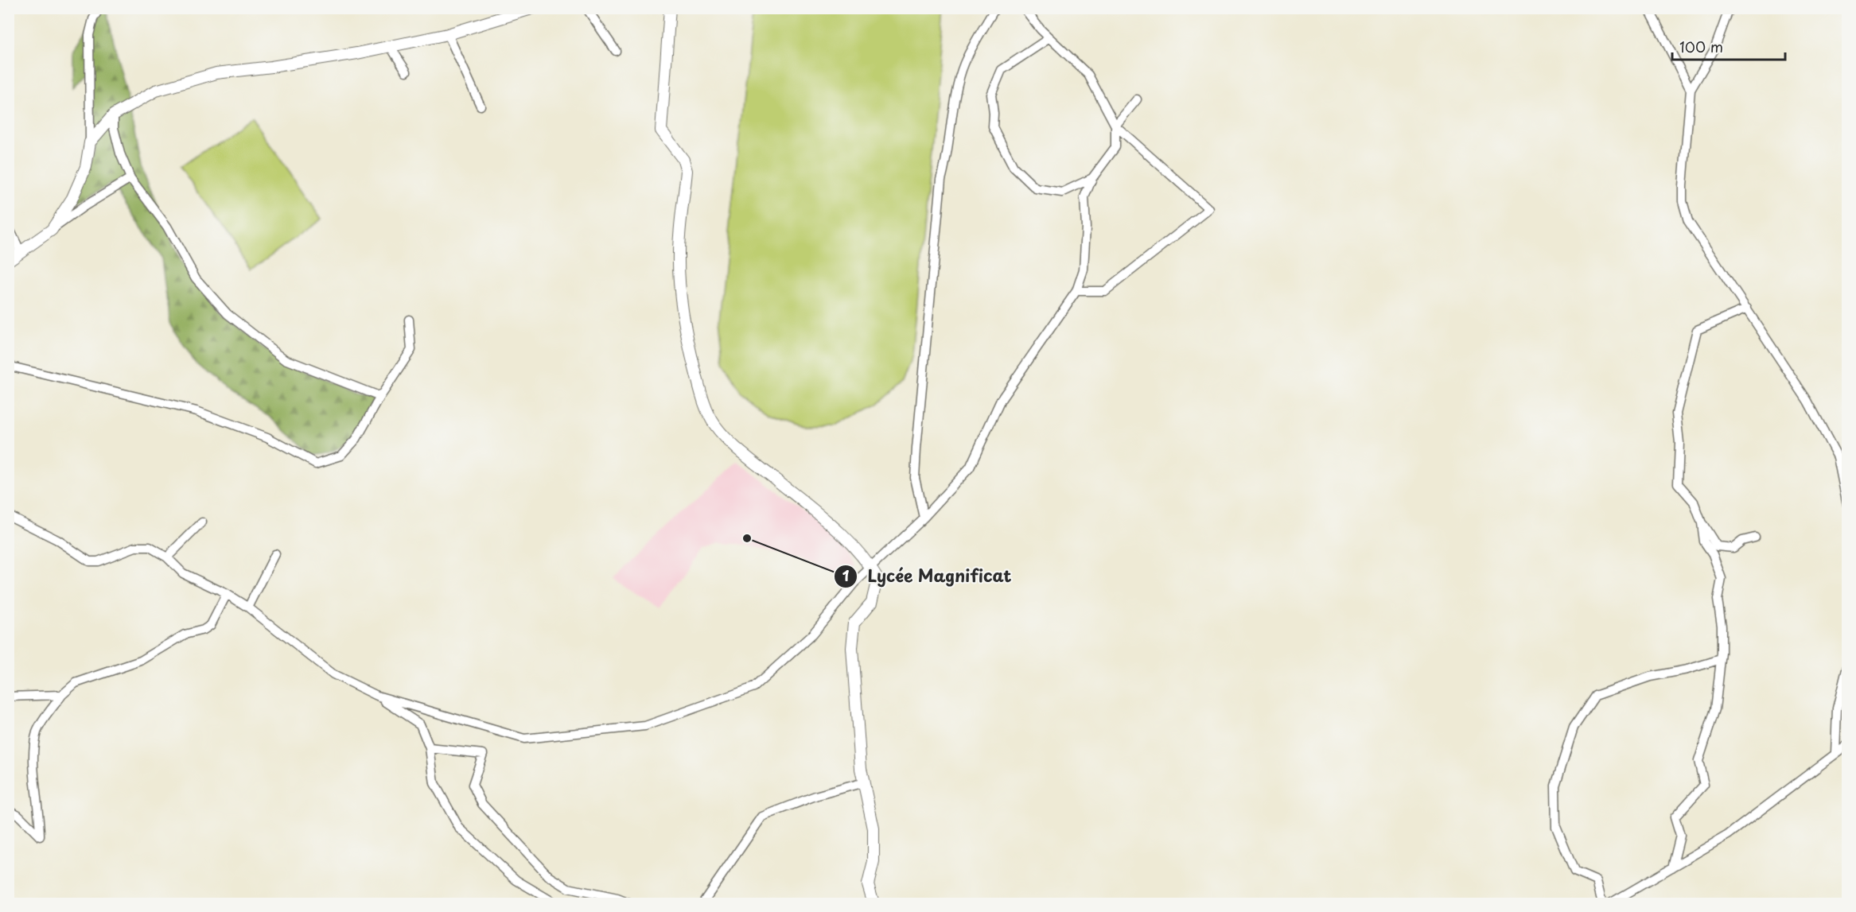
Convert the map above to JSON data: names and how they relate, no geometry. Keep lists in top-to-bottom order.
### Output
{
  "places": ["Lycée Magnificat"],
  "scale_bar": "100 m"
}
